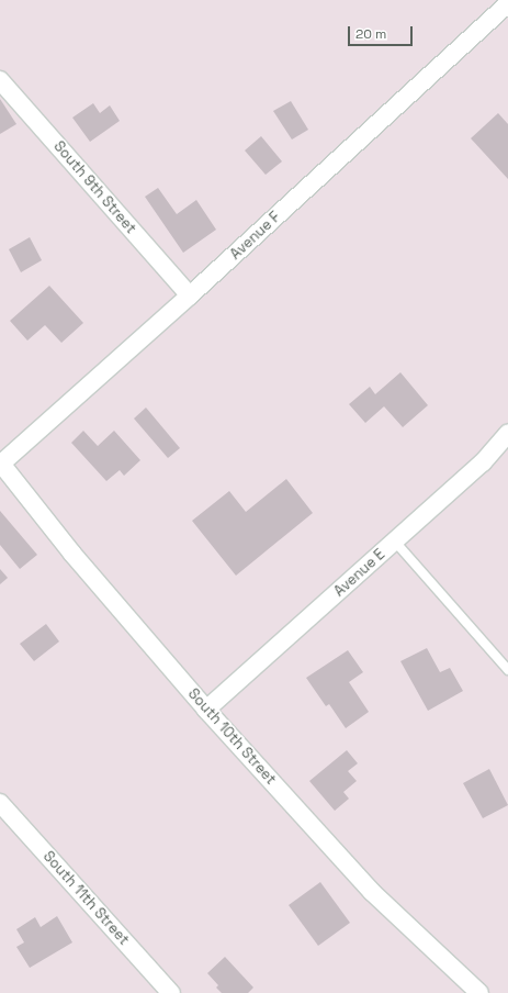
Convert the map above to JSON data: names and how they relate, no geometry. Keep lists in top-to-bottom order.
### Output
{
  "streets": {
    "street": [
      "South 9th Street",
      "Avenue F",
      "Avenue E",
      "South 10th Street",
      "South 11th Street"
    ]
  },
  "crossings": [
    ["South 9th Street", "Avenue F"],
    ["Avenue F", "South 10th Street"],
    ["Avenue E", "South 10th Street"]
  ],
  "scale_bar": "20 m"
}
